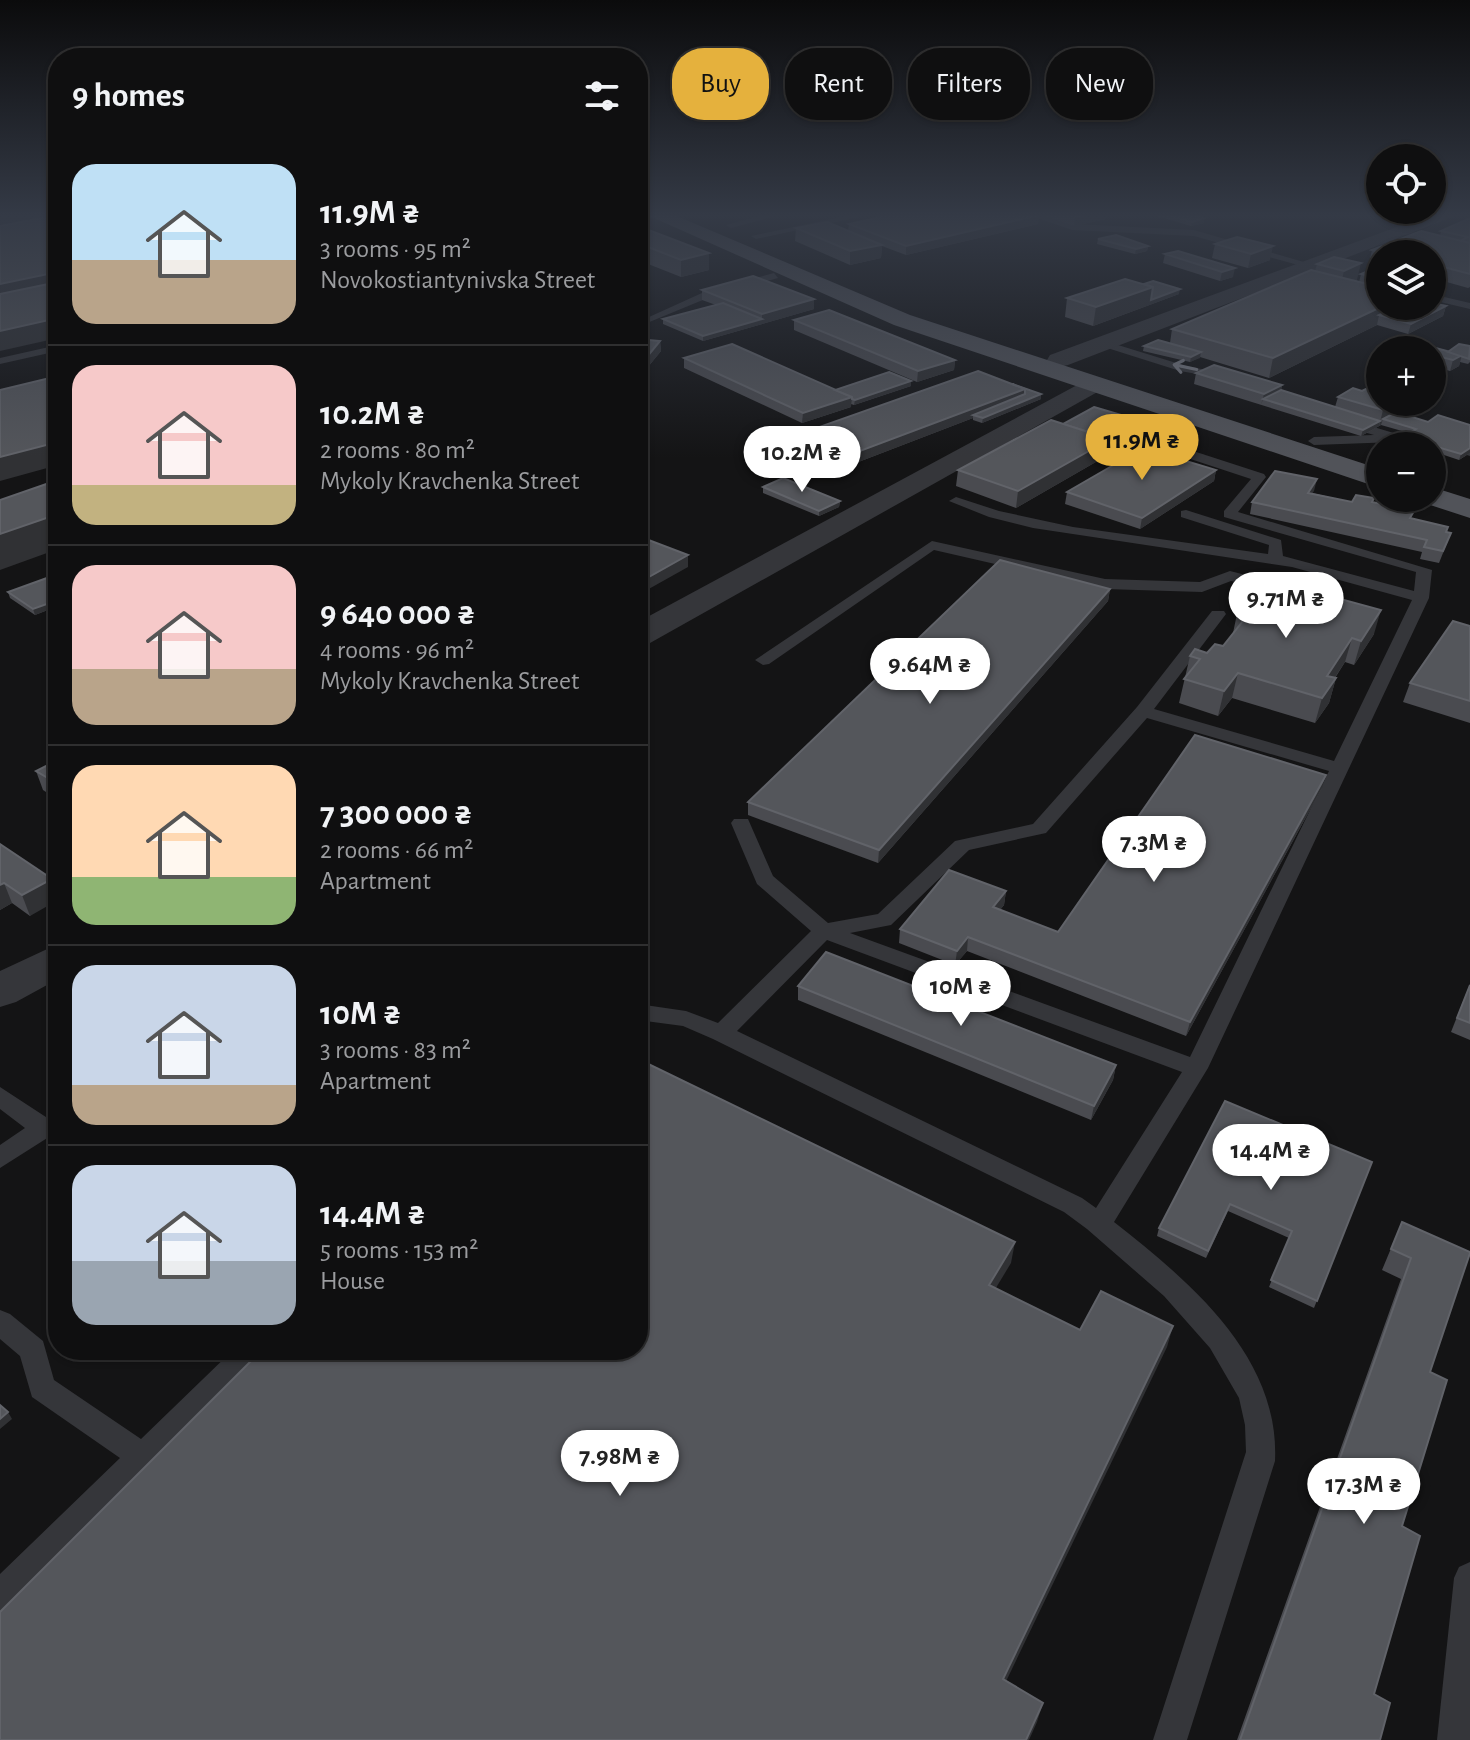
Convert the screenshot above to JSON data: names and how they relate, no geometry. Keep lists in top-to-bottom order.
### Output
{
  "page": {
    "chip": [
      "Buy",
      "Rent",
      "Filters",
      "New"
    ],
    "heading": "9 homes",
    "map_buttons": ["+", "−"],
    "list": [
      {
        "name": "11.9M ₴",
        "note": "3 rooms · 95 m² · Novokostiantynivska Street"
      },
      {
        "name": "10.2M ₴",
        "note": "2 rooms · 80 m² · Mykoly Kravchenka Street"
      },
      {
        "name": "9 640 000 ₴",
        "note": "4 rooms · 96 m² · Mykoly Kravchenka Street"
      },
      {
        "name": "7 300 000 ₴",
        "note": "2 rooms · 66 m² · Apartment"
      },
      {
        "name": "10M ₴",
        "note": "3 rooms · 83 m² · Apartment"
      },
      {
        "name": "14.4M ₴",
        "note": "5 rooms · 153 m² · House"
      }
    ],
    "price": [
      "11.9M ₴",
      "10.2M ₴",
      "9.71M ₴",
      "9.64M ₴",
      "7.3M ₴",
      "10M ₴",
      "14.4M ₴",
      "7.98M ₴",
      "17.3M ₴"
    ]
  }
}
